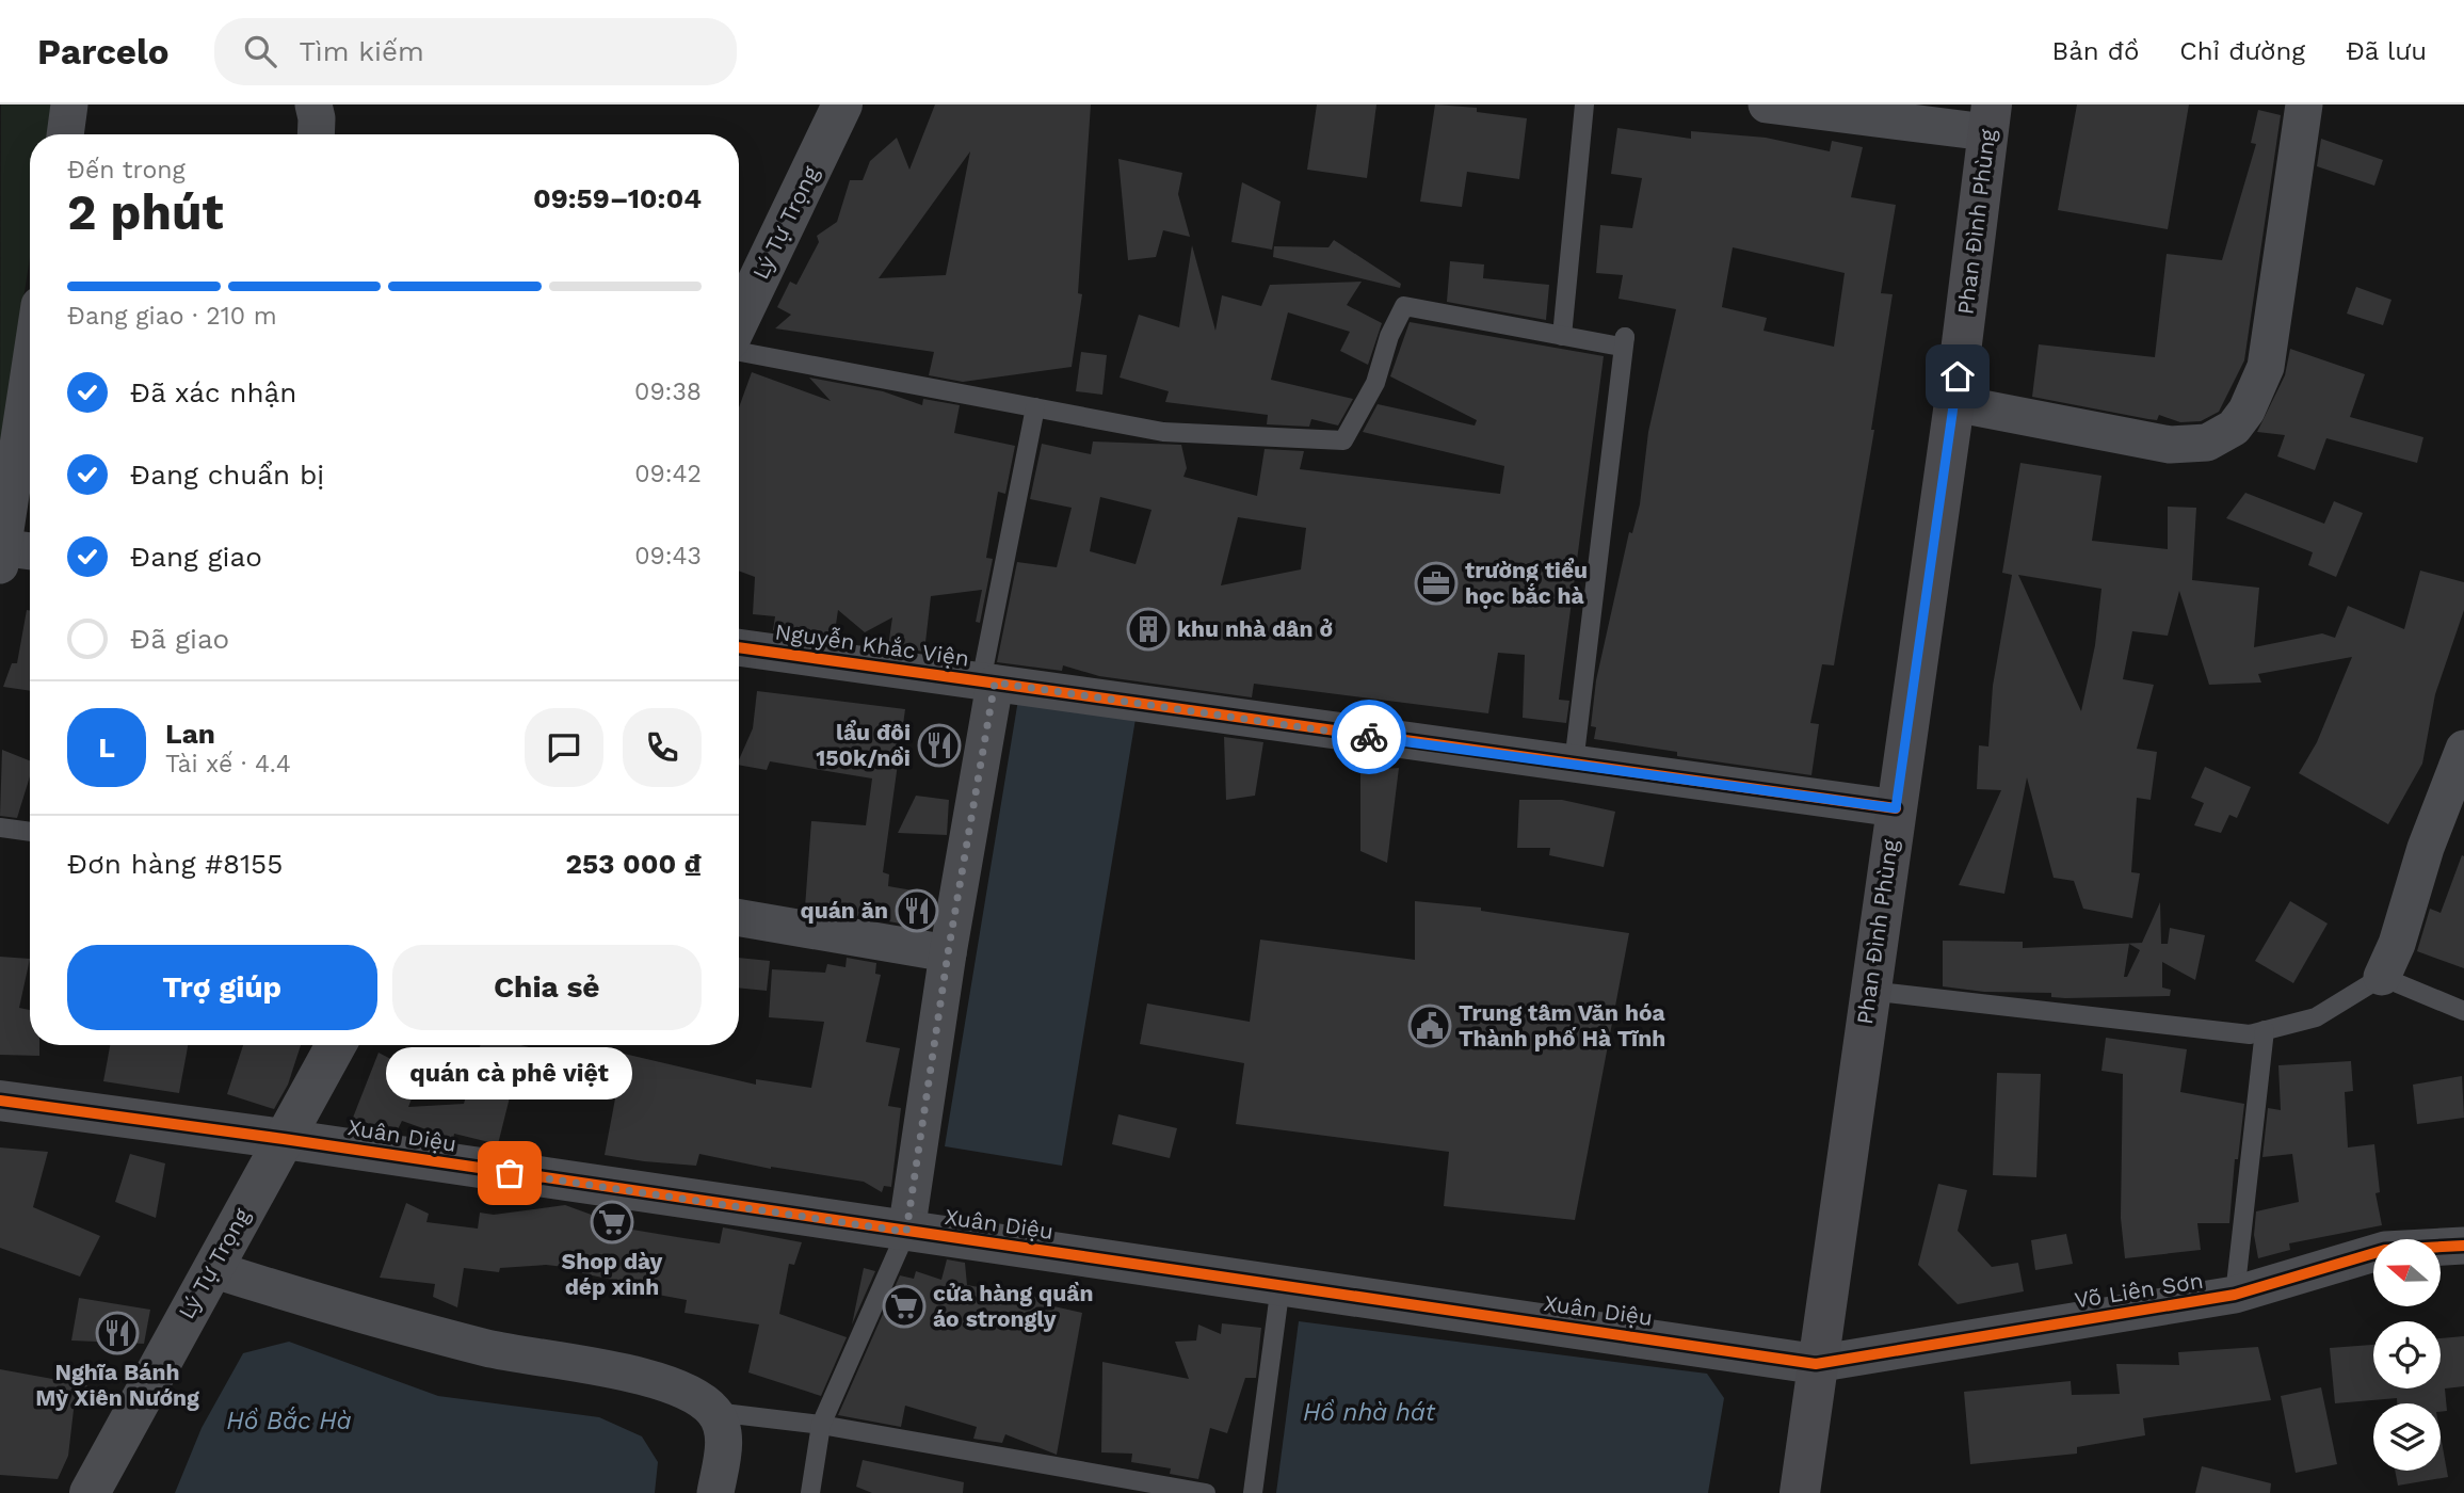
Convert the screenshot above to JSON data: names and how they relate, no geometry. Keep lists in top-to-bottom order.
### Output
{
  "streets": {
    "main road": ["Phan Đình Phùng"],
    "street": [
      "Lý Tự Trọng",
      "Nguyễn Khắc Viện",
      "Xuân Diệu",
      "Võ Liên Sơn"
    ]
  },
  "crossings": [
    ["Phan Đình Phùng", "Nguyễn Khắc Viện"],
    ["Phan Đình Phùng", "Xuân Diệu"],
    ["Phan Đình Phùng", "Võ Liên Sơn"],
    ["Lý Tự Trọng", "Xuân Diệu"],
    ["Xuân Diệu", "Võ Liên Sơn"]
  ],
  "water": ["Hồ nhà hát", "Hồ Bắc Hà"],
  "places": {
    "office": ["trường tiểu học bắc hà"],
    "building": ["khu nhà dân ở"],
    "restaurant": ["lẩu đôi 150k/nồi", "quán ăn", "Nghĩa Bánh Mỳ Xiên Nướng"],
    "public building": ["Trung tâm Văn hóa Thành phố Hà Tĩnh"],
    "other": ["quán cà phê việt"],
    "supermarket": ["Shop dày dép xinh", "cửa hàng quần áo strongly"]
  },
  "north": "left",
  "page": {
    "header": "Parcelo",
    "search": "Tìm kiếm",
    "nav": ["Bản đồ", "Chỉ đường", "Đã lưu"],
    "heading": ["2 phút", "Đến trong", "09:59–10:04"],
    "panel": [
      "Lan",
      "Tài xế · 4.4",
      "Đơn hàng #8155",
      "253 000 ₫"
    ],
    "bar": "Đang giao · 210 m",
    "list": [
      ["Đã xác nhận", "09:38"],
      ["Đang chuẩn bị", "09:42"],
      ["Đang giao", "09:43"],
      "Đã giao"
    ],
    "round": "L",
    "buttons": ["Trợ giúp", "Chia sẻ"],
    "bubble": "quán cà phê việt"
  }
}
